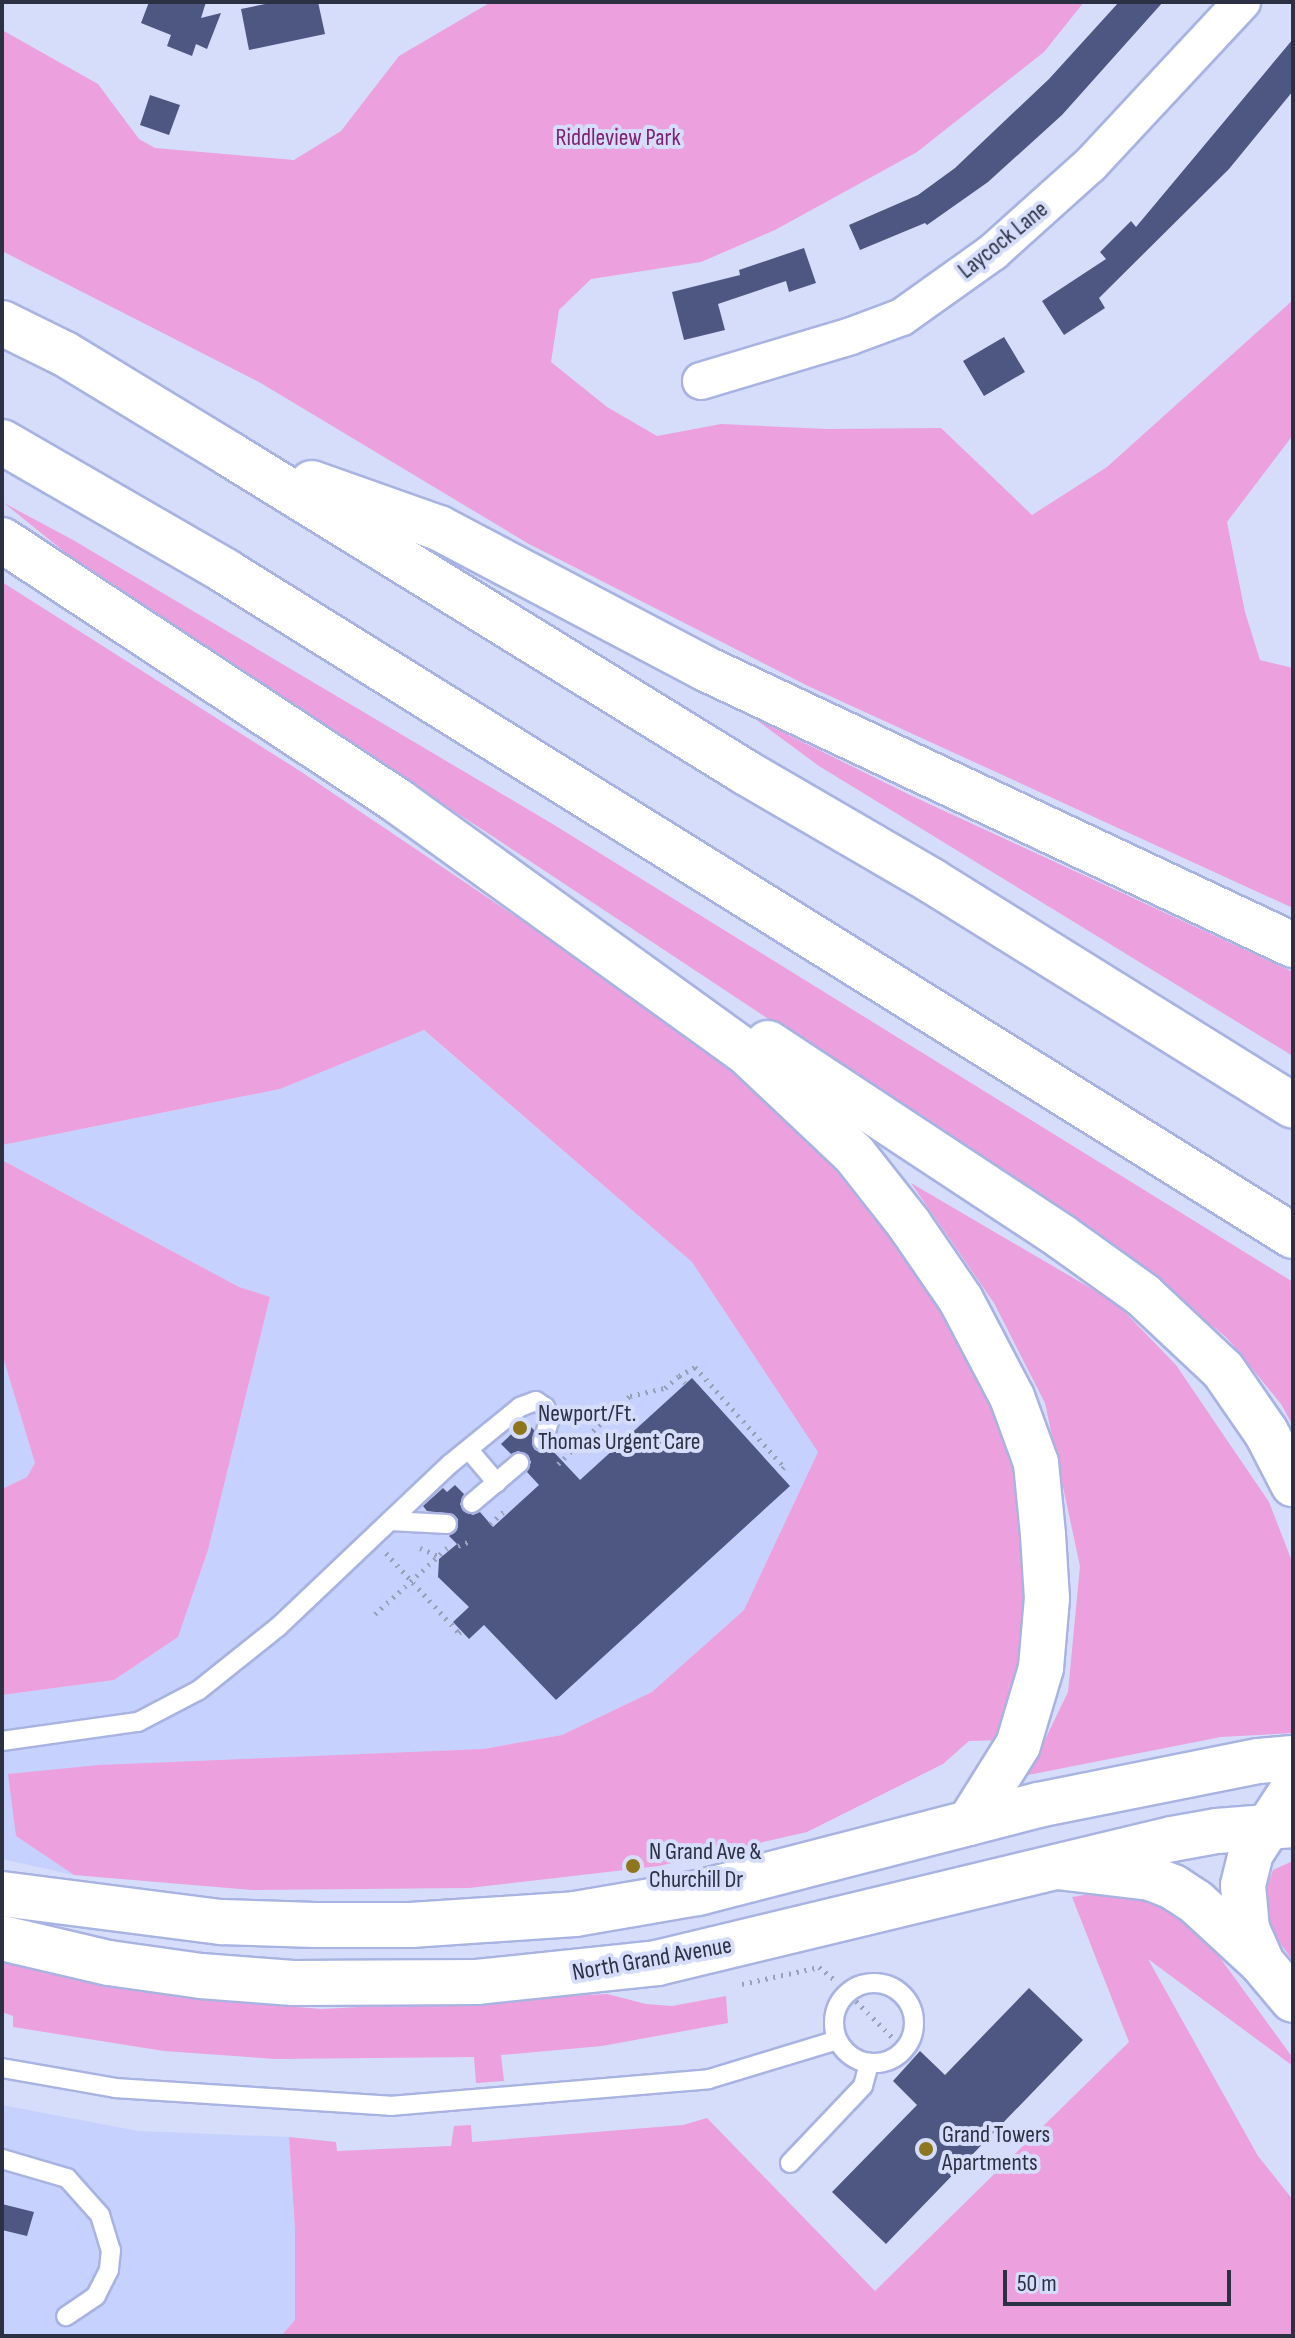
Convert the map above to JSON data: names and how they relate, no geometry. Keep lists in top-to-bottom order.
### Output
{
  "streets": {
    "main road": ["North Grand Avenue"],
    "street": ["Laycock Lane"]
  },
  "parks": ["Riddleview Park"],
  "places": ["Newport/Ft. Thomas Urgent Care", "N Grand Ave & Churchill Dr", "Grand Towers Apartments"],
  "scale_bar": "50 m"
}
